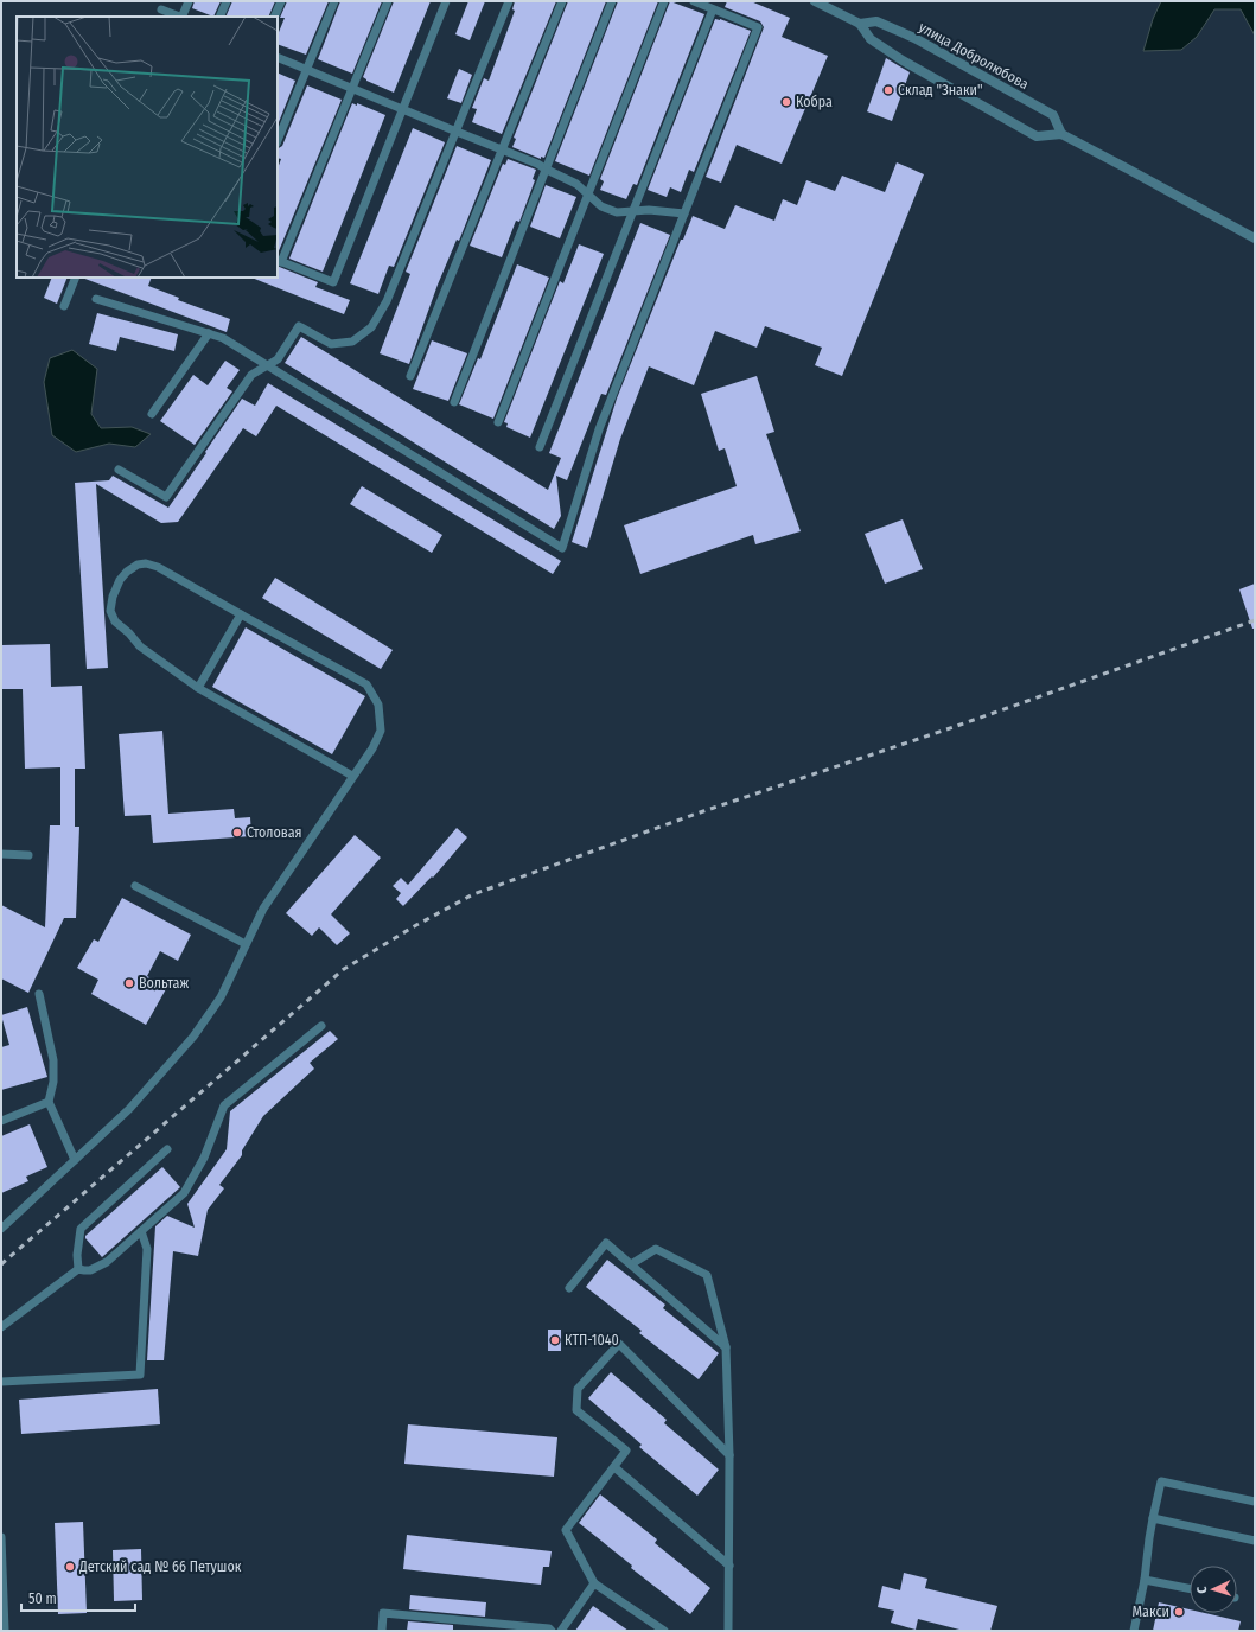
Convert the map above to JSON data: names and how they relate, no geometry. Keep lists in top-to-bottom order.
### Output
{
  "streets": {
    "street": ["улица Добролюбова"]
  },
  "places": [
    "Склад \"Знаки\"",
    "Кобра",
    "Столовая",
    "Вольтаж",
    "КТП-1040",
    "Детский сад № 66 Петушок",
    "Макси"
  ],
  "scale_bar": "50 m",
  "north": "left"
}
